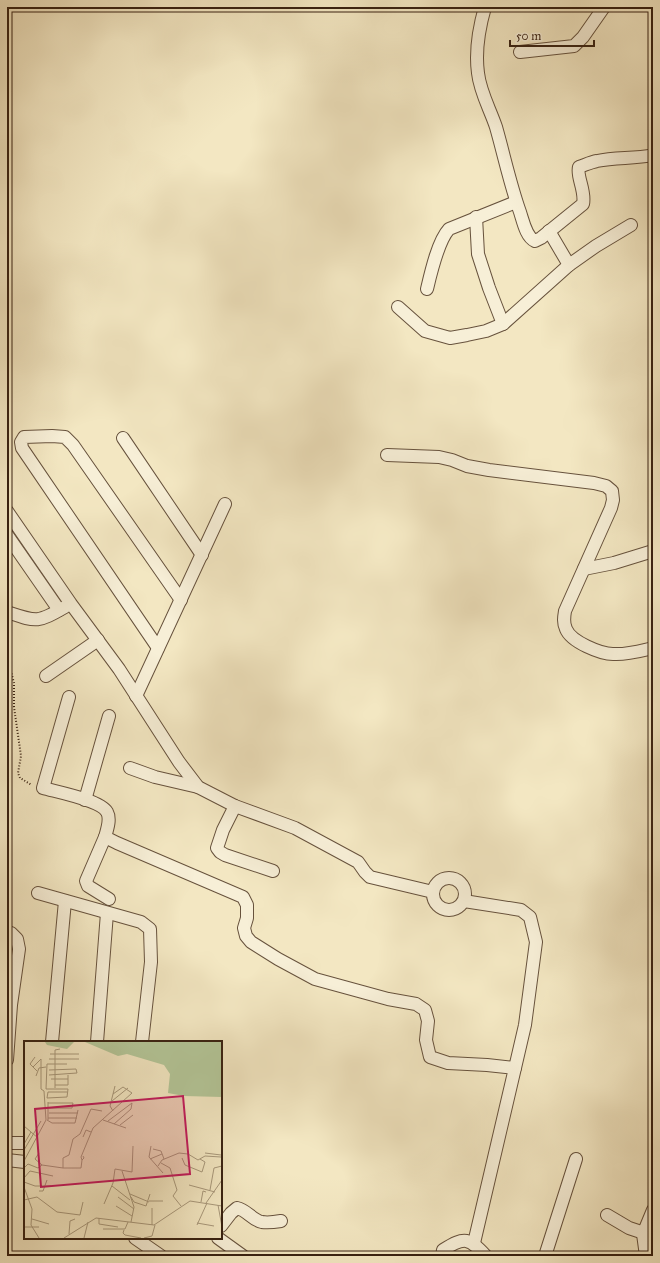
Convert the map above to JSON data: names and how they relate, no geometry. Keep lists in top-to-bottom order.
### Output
{
  "scale_bar": "50 m"
}
